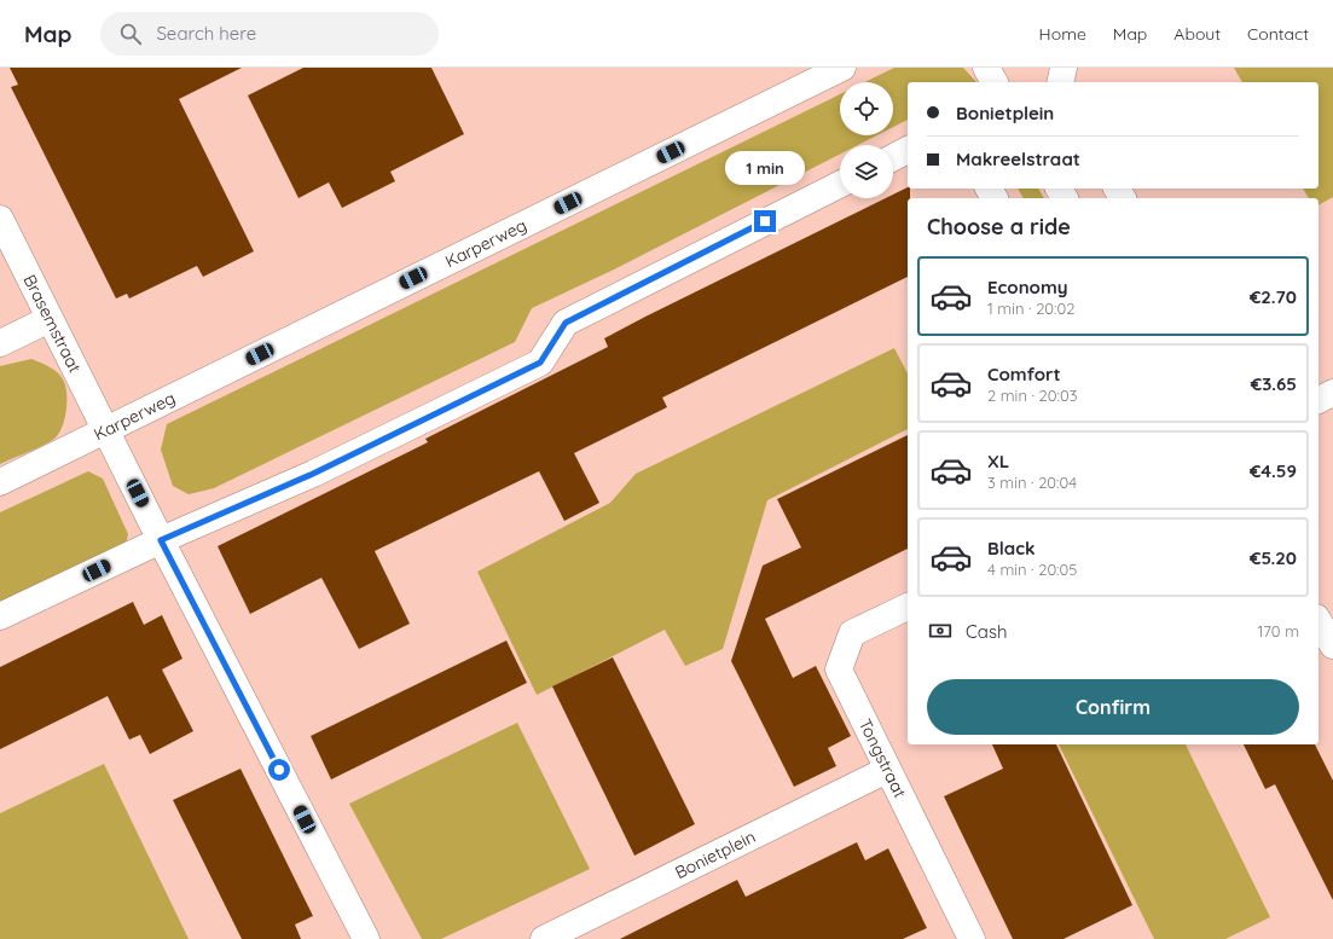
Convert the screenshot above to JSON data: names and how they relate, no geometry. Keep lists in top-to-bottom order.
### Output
{
  "streets": {
    "street": [
      "Karperweg",
      "Brasemstraat",
      "Tongstraat",
      "Bonietplein"
    ]
  },
  "crossings": [
    ["Karperweg", "Brasemstraat"],
    ["Tongstraat", "Bonietplein"]
  ],
  "page": {
    "header": "Map",
    "search": "Search here",
    "nav": [
      "Home",
      "Map",
      "About",
      "Contact"
    ],
    "banner": ["Bonietplein", "Makreelstraat"],
    "bubble": "1 min",
    "heading": "Choose a ride",
    "list": [
      {
        "name": "Economy",
        "note": "1 min · 20:02",
        "value": "€2.70"
      },
      {
        "name": "Comfort",
        "note": "2 min · 20:03",
        "value": "€3.65"
      },
      {
        "name": "XL",
        "note": "3 min · 20:04",
        "value": "€4.59"
      },
      {
        "name": "Black",
        "note": "4 min · 20:05",
        "value": "€5.20"
      }
    ],
    "pay": ["Cash", "170 m"],
    "buttons": "Confirm"
  }
}
